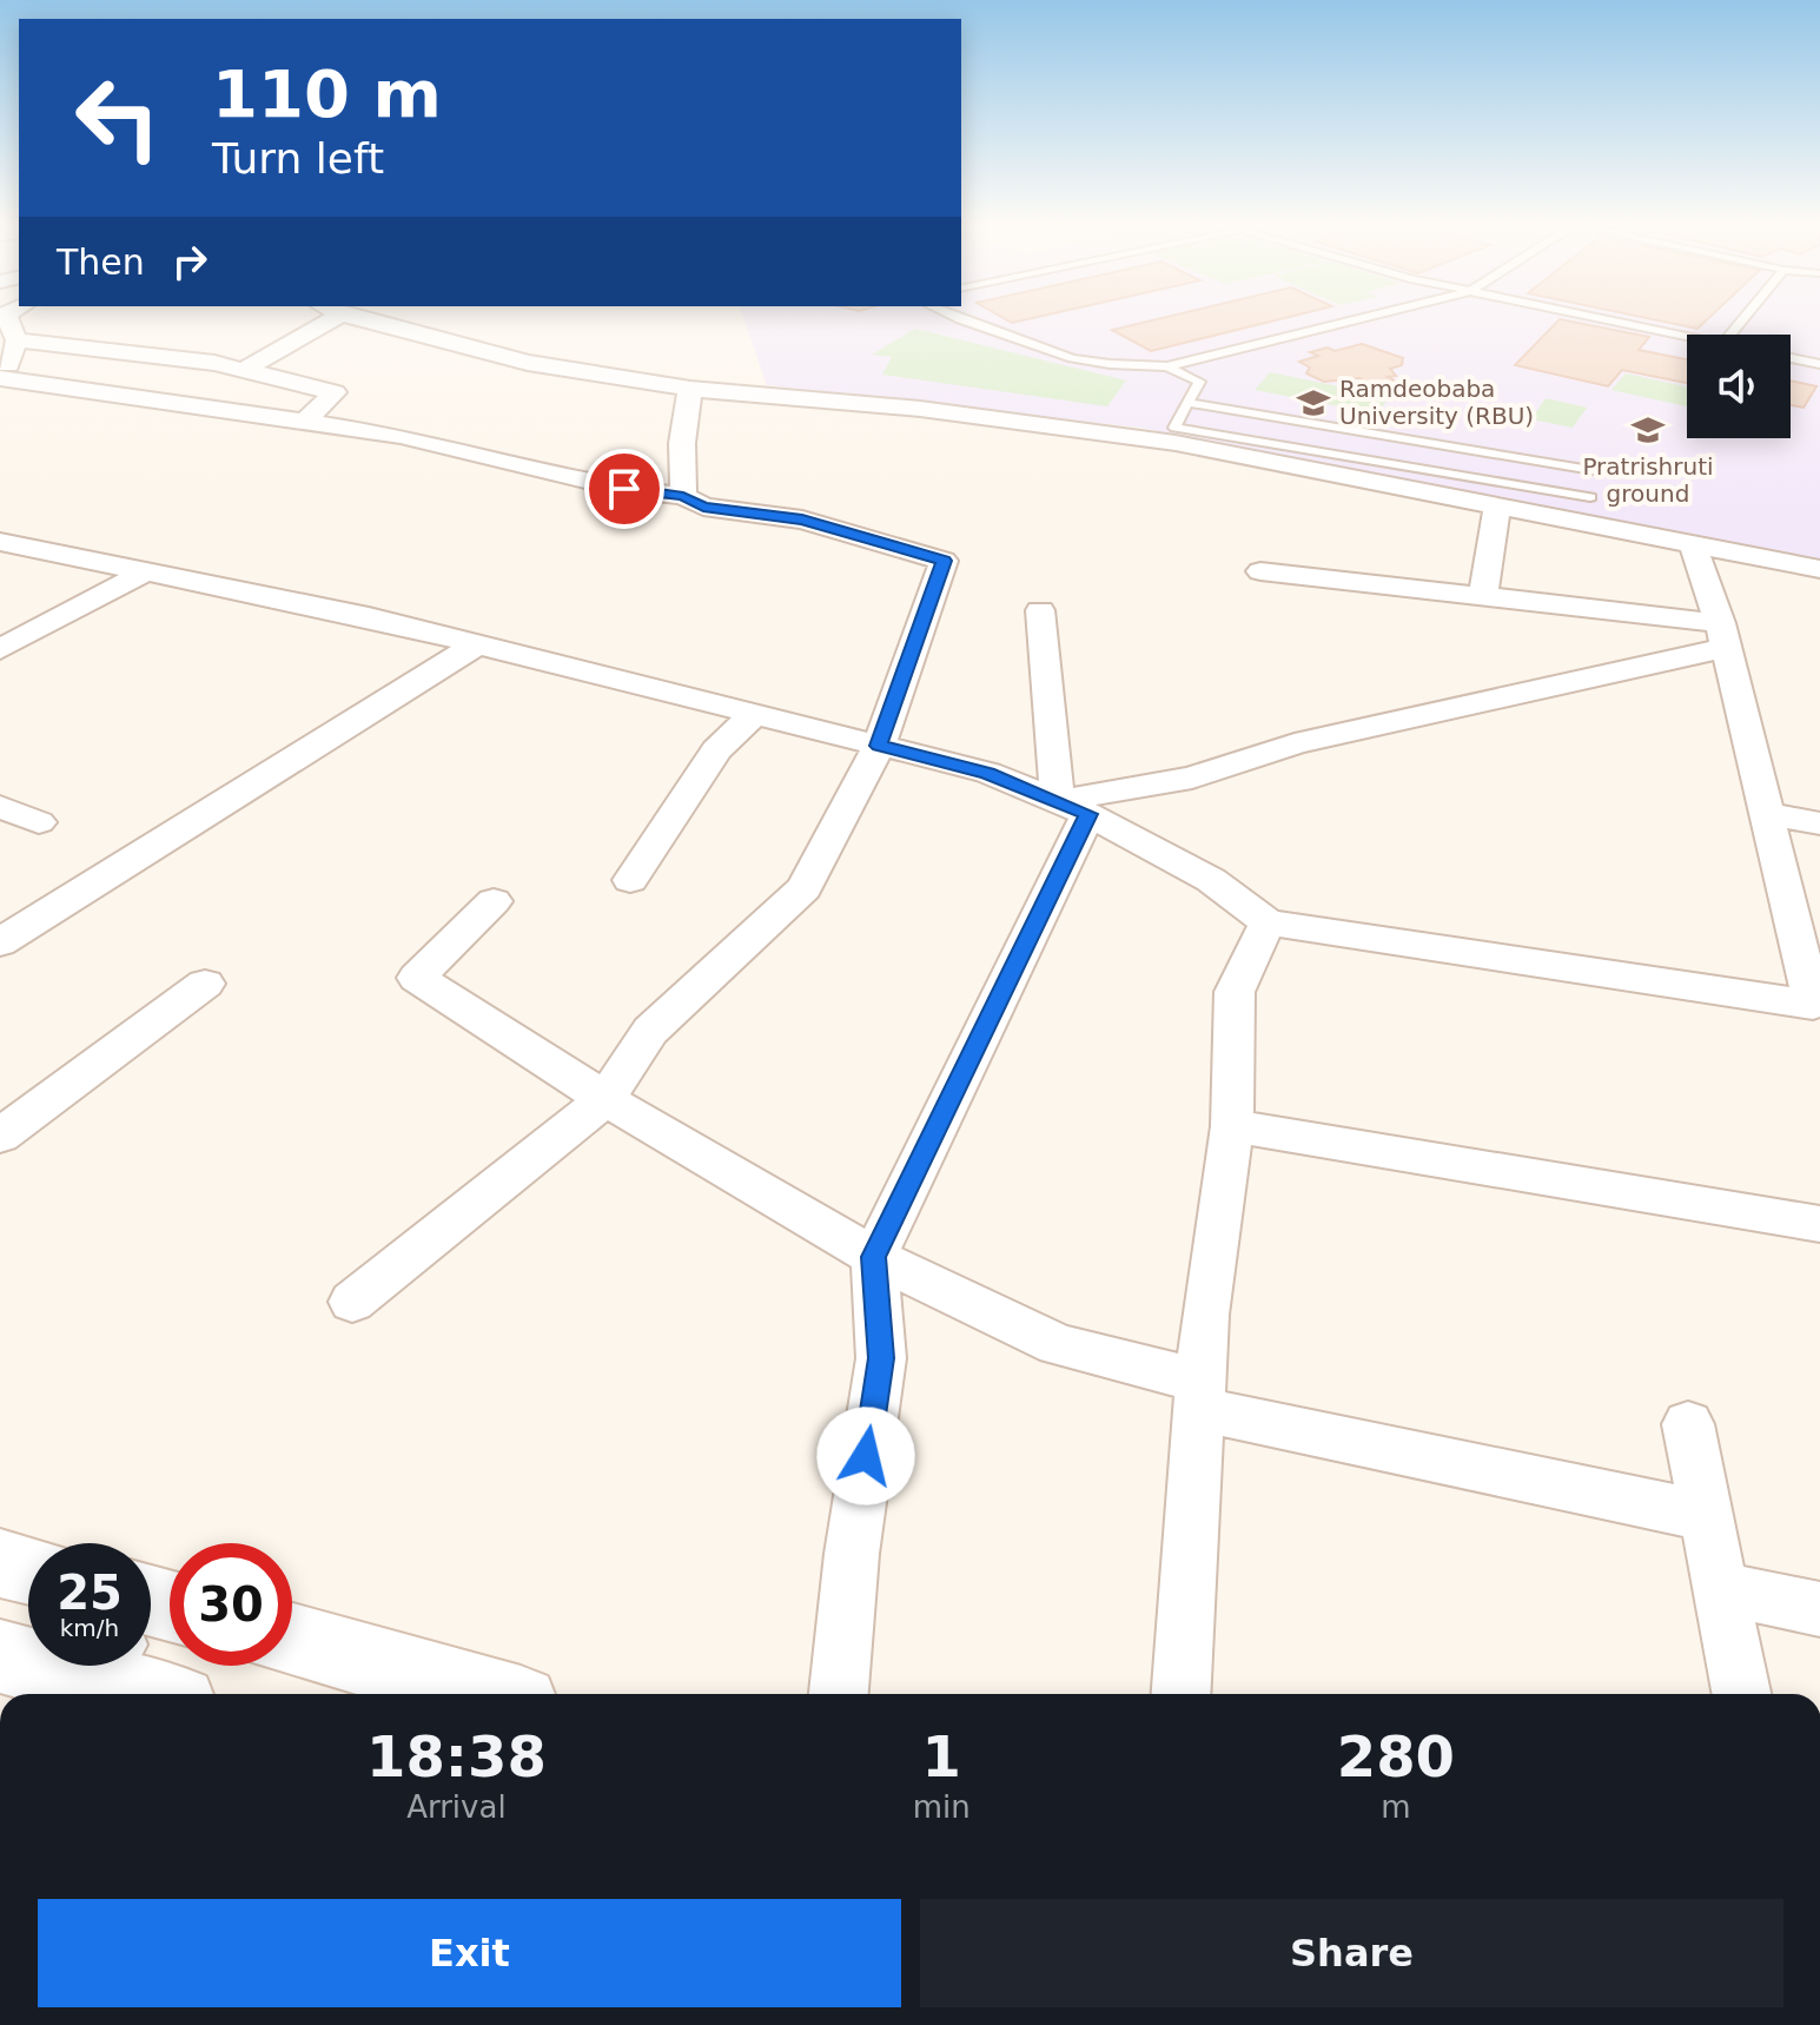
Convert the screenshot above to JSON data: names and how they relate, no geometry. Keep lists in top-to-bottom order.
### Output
{
  "places": {
    "school or university": ["Ramdeobaba University (RBU)", "Pratrishruti ground"]
  },
  "page": {
    "turn": ["110 m", "Turn left"],
    "then": "Then",
    "speed": "25 km/h",
    "limit": "30",
    "eta": [
      "18:38",
      "Arrival",
      "1",
      "min",
      "280",
      "m"
    ],
    "buttons": ["Exit", "Share"]
  }
}
